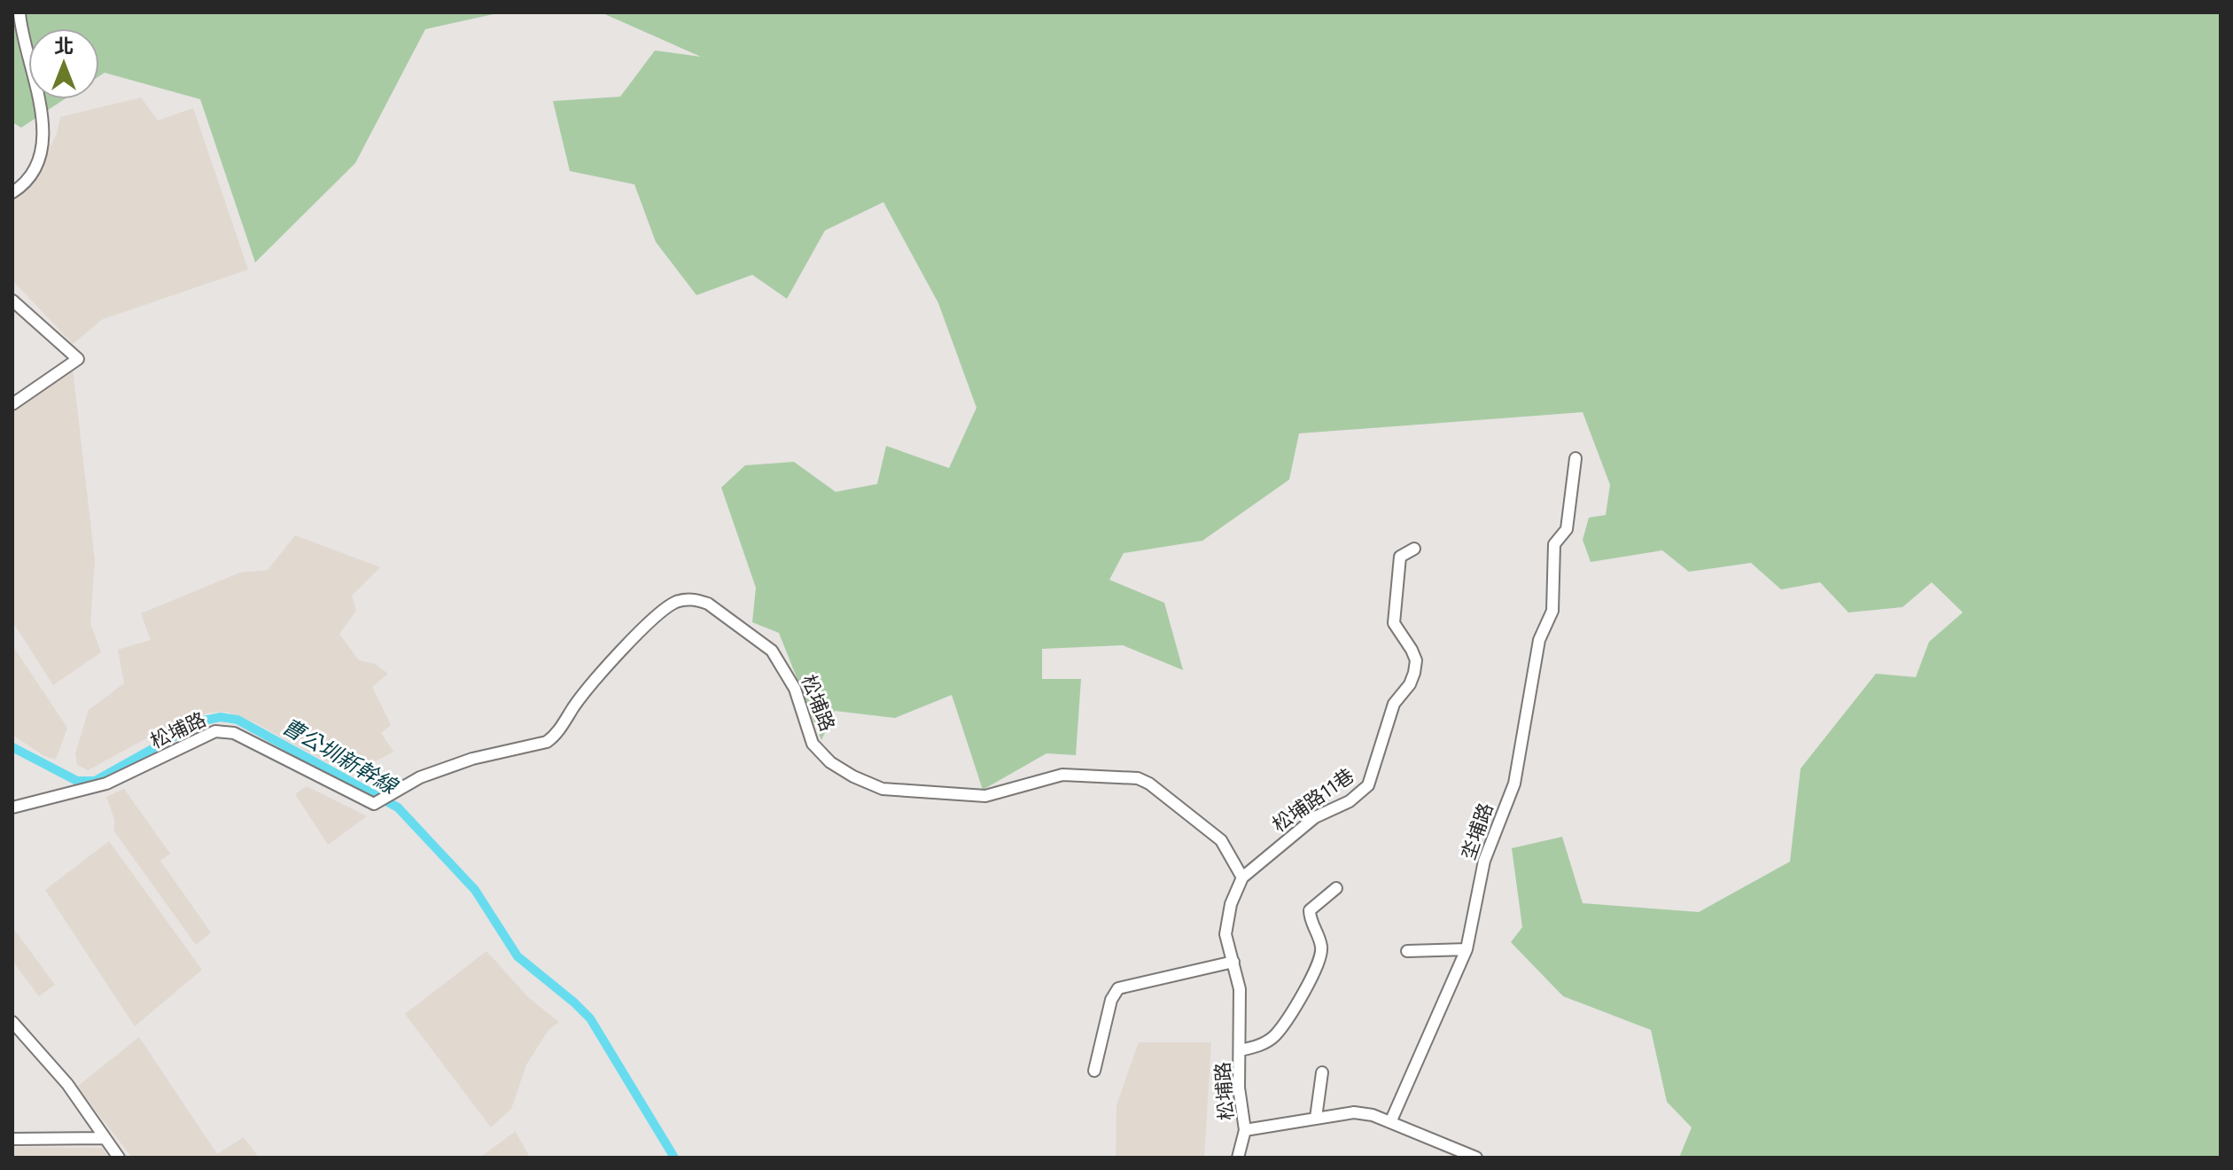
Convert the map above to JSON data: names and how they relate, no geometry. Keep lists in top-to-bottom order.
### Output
{
  "streets": {
    "street": ["松埔路", "松埔路11巷", "坔埔路"]
  },
  "crossings": [
    ["松埔路", "松埔路11巷"]
  ],
  "water": ["曹公圳新幹線"],
  "north": "top"
}
